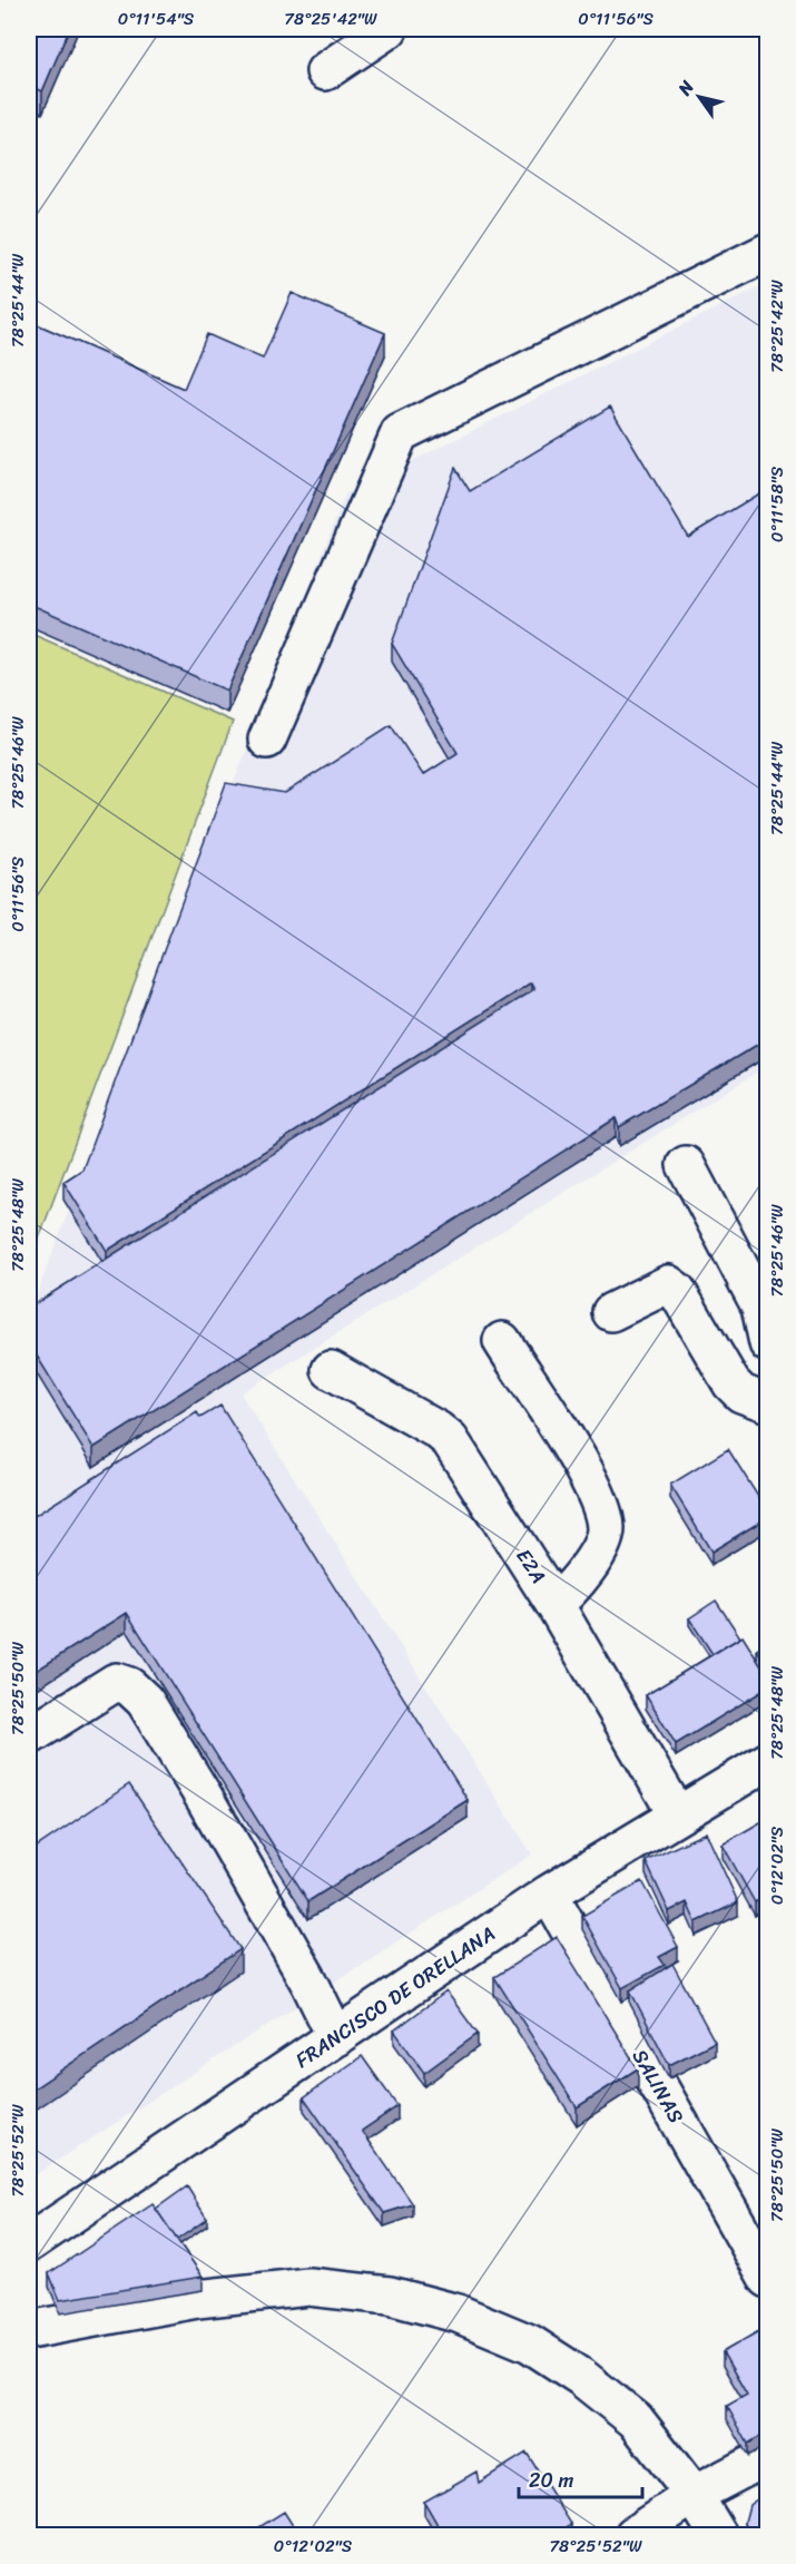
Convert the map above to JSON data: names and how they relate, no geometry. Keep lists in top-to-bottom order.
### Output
{
  "streets": {
    "street": ["E2A", "FRANCISCO DE ORELLANA", "SALINAS"]
  },
  "crossings": [
    ["E2A", "FRANCISCO DE ORELLANA"],
    ["FRANCISCO DE ORELLANA", "SALINAS"]
  ],
  "scale_bar": "20 m",
  "north": "top left",
  "coordinates": [
    "0°11'54\"S",
    "78°25'42\"W",
    "0°11'56\"S",
    "78°25'44\"W",
    "0°11'58\"S",
    "78°25'46\"W",
    "78°25'48\"W",
    "78°25'50\"W",
    "0°12'02\"S",
    "78°25'52\"W"
  ]
}
